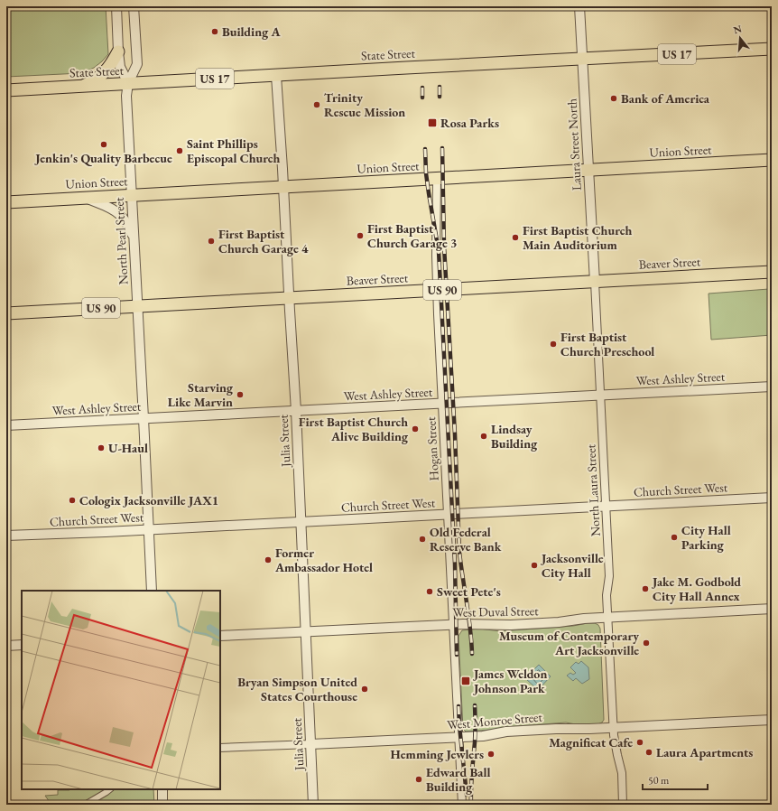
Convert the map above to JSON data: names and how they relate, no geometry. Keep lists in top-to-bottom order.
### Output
{
  "streets": {
    "main road": [
      "State Street",
      "US 17",
      "Union Street",
      "Beaver Street",
      "US 90"
    ],
    "street": [
      "Laura Street North",
      "North Pearl Street",
      "West Ashley Street",
      "Julia Street",
      "Hogan Street",
      "Church Street West",
      "North Laura Street",
      "West Duval Street",
      "West Monroe Street"
    ]
  },
  "crossings": [
    ["State Street", "Laura Street North"],
    ["State Street", "North Pearl Street"],
    ["State Street", "Julia Street"],
    ["Laura Street North", "Union Street"],
    ["Laura Street North", "Beaver Street"],
    ["Laura Street North", "North Laura Street"],
    ["Union Street", "North Pearl Street"],
    ["Union Street", "Julia Street"],
    ["Union Street", "Hogan Street"],
    ["North Pearl Street", "Beaver Street"],
    ["North Pearl Street", "West Ashley Street"],
    ["North Pearl Street", "Church Street West"],
    ["Beaver Street", "Julia Street"],
    ["Beaver Street", "Hogan Street"],
    ["Beaver Street", "North Laura Street"],
    ["West Ashley Street", "Julia Street"],
    ["West Ashley Street", "Hogan Street"],
    ["West Ashley Street", "North Laura Street"],
    ["Julia Street", "Church Street West"],
    ["Julia Street", "West Duval Street"],
    ["Julia Street", "West Monroe Street"],
    ["Hogan Street", "Church Street West"],
    ["Hogan Street", "West Duval Street"],
    ["Hogan Street", "West Monroe Street"],
    ["Church Street West", "North Laura Street"],
    ["North Laura Street", "West Duval Street"],
    ["North Laura Street", "West Monroe Street"]
  ],
  "places": {
    "other": [
      "Building A",
      "Bank of America",
      "Trinity Rescue Mission",
      "Jenkin's Quality Barbecue",
      "Saint Phillips Episcopal Church",
      "First Baptist Church Garage 3",
      "First Baptist Church Main Auditorium",
      "First Baptist Church Garage 4",
      "First Baptist Church Preschool",
      "Starving Like Marvin",
      "First Baptist Church Alive Building",
      "Lindsay Building",
      "U-Haul",
      "Cologix Jacksonville JAX1",
      "City Hall Parking",
      "Old Federal Reserve Bank",
      "Former Ambassador Hotel",
      "Jacksonville City Hall",
      "Jake M. Godbold City Hall Annex",
      "Sweet Pete's",
      "Museum of Contemporary Art Jacksonville",
      "Bryan Simpson United States Courthouse",
      "Magnificat Cafe",
      "Laura Apartments",
      "Hemming Jewlers",
      "Edward Ball Building"
    ],
    "transit": ["Rosa Parks", "James Weldon Johnson Park"]
  },
  "scale_bar": "50 m",
  "north": "top"
}
